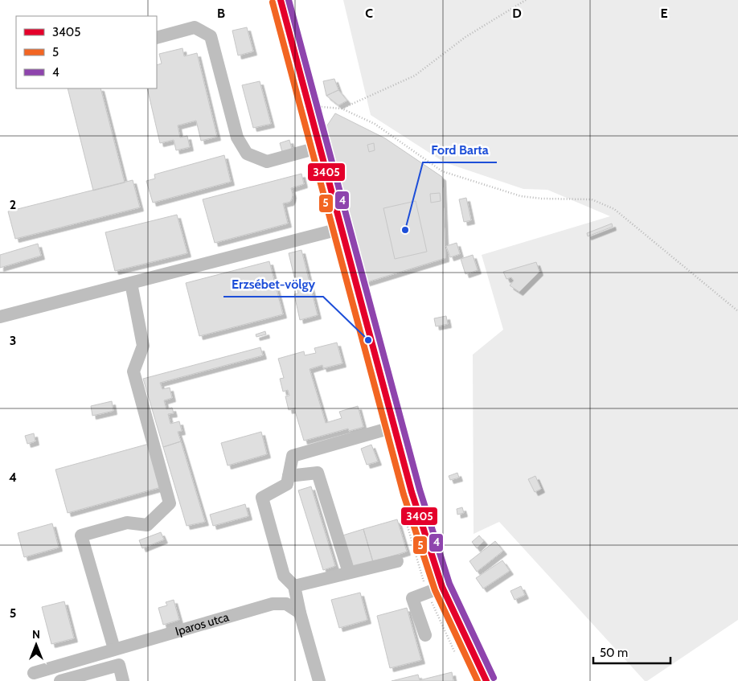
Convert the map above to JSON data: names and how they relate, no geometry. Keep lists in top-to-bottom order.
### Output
{
  "streets": {
    "lane": ["Iparos utca"]
  },
  "places": ["Ford Barta", "Erzsébet-völgy"],
  "lines": ["transit line 3405", "transit line 4", "transit line 5"],
  "legend": ["3405", "5", "4"],
  "scale_bar": "50 m",
  "north": "top",
  "grid": {
    "columns": [
      "B",
      "C",
      "D",
      "E"
    ],
    "rows": [
      "2",
      "3",
      "4",
      "5"
    ]
  }
}
